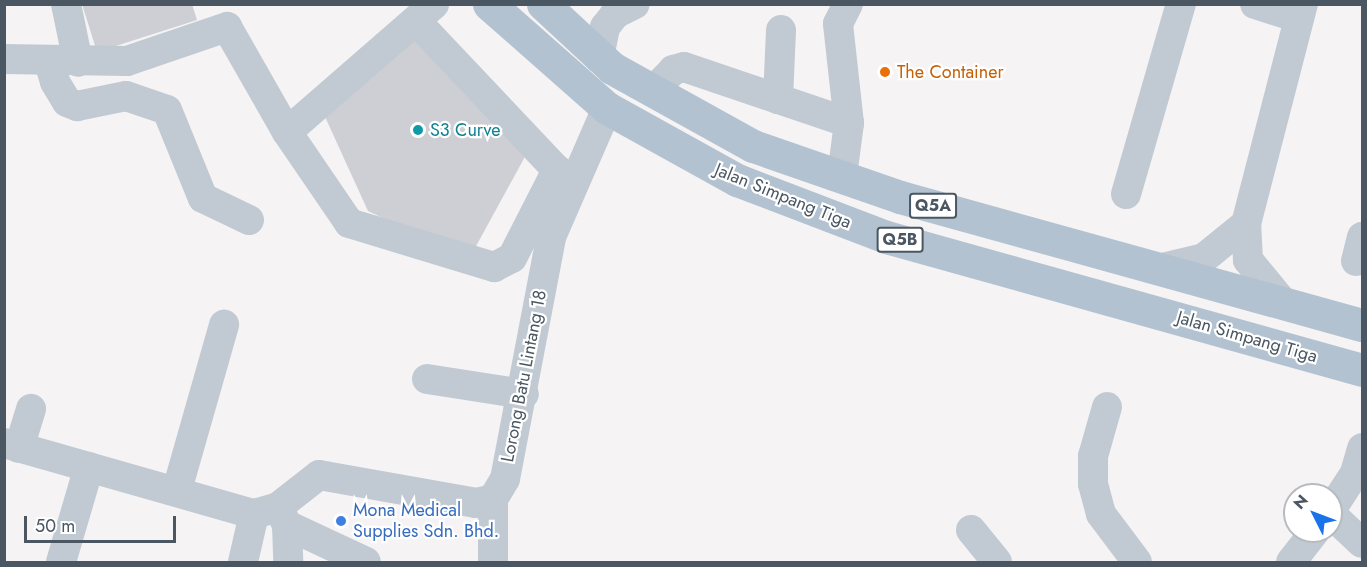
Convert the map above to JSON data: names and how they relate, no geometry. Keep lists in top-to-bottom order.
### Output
{
  "streets": {
    "main road": ["Jalan Simpang Tiga", "Q5A", "Q5B"],
    "street": ["Lorong Batu Lintang 18"]
  },
  "crossings": [
    ["Jalan Simpang Tiga", "Lorong Batu Lintang 18"]
  ],
  "places": ["The Container", "S3 Curve", "Mona Medical Supplies Sdn. Bhd."],
  "scale_bar": "50 m",
  "north": "top left"
}
